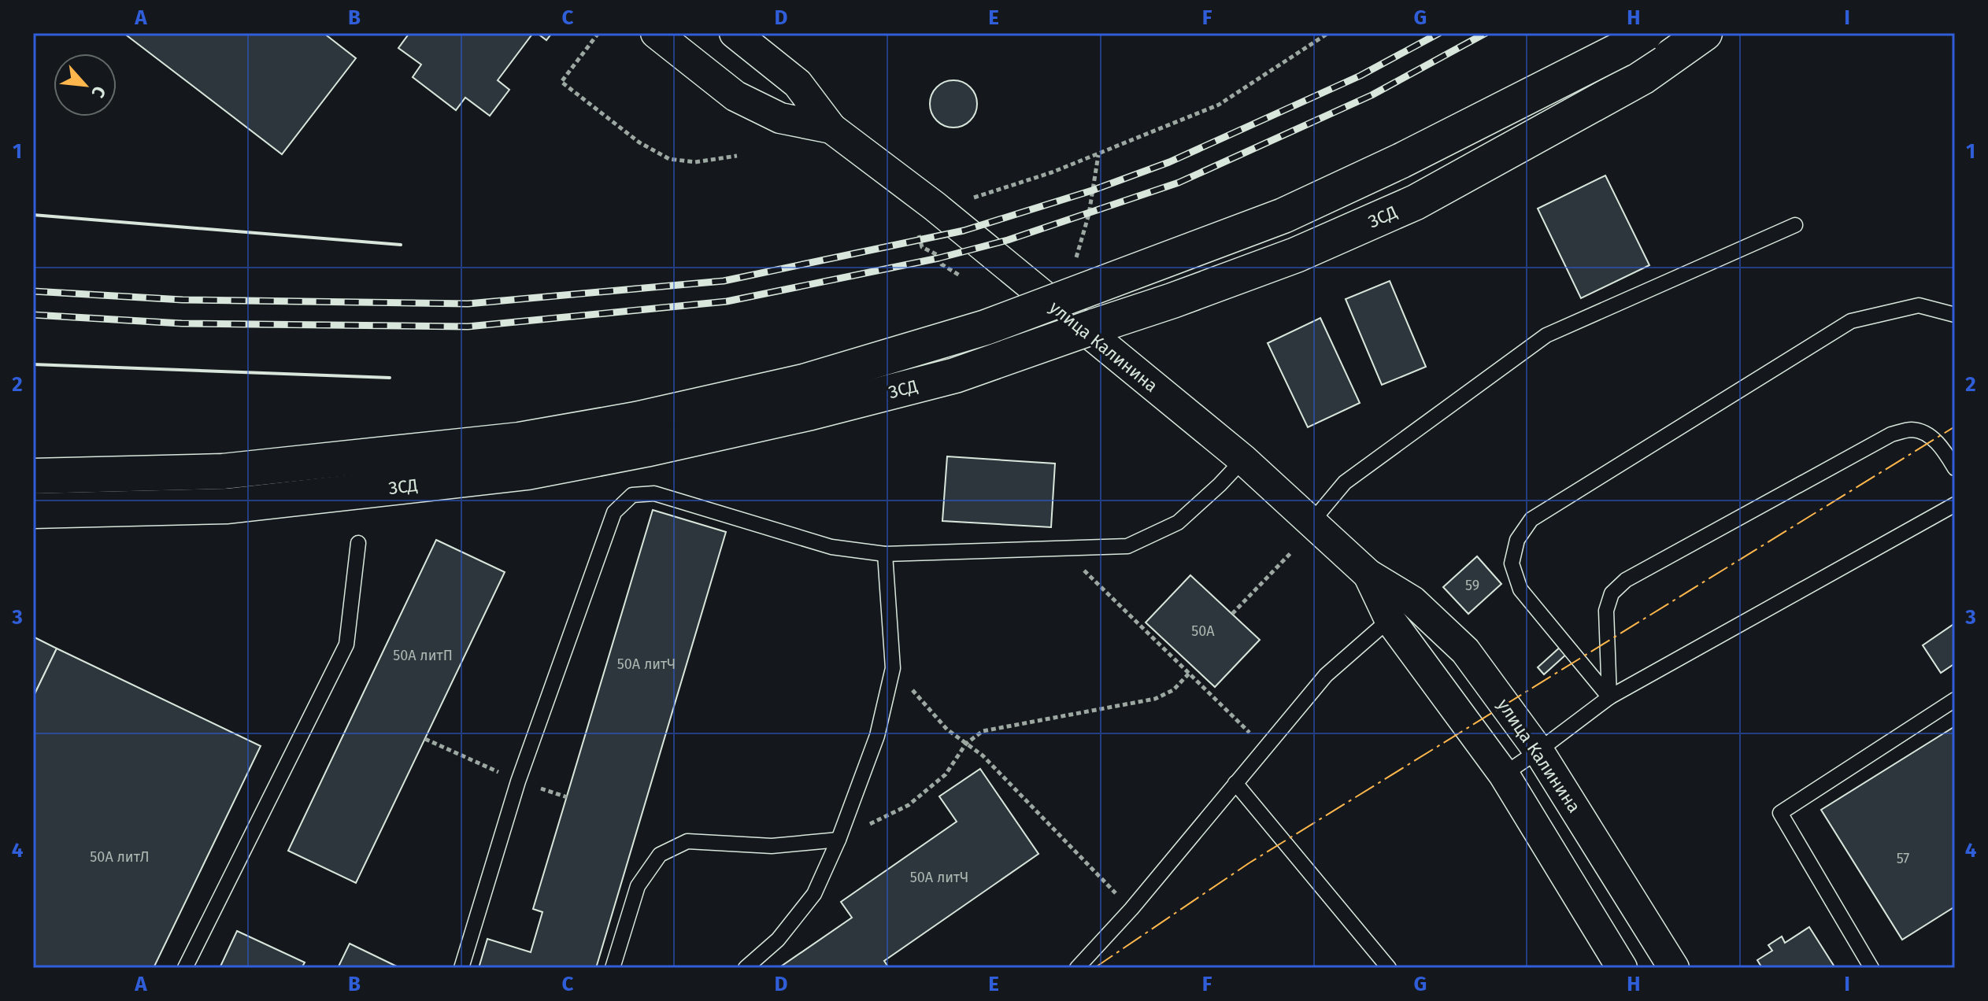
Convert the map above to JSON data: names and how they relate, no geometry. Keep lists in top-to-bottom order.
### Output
{
  "streets": {
    "highway": ["ЗСД"],
    "street": ["улица Калинина"]
  },
  "house_numbers": [
    "59",
    "50А",
    "50А литП",
    "50А литЧ",
    "50А литЛ",
    "57",
    "50А литЧ"
  ],
  "north": "bottom right",
  "grid": {
    "columns": [
      "A",
      "B",
      "C",
      "D",
      "E",
      "F",
      "G",
      "H",
      "I"
    ],
    "rows": [
      "1",
      "2",
      "3",
      "4"
    ]
  }
}
